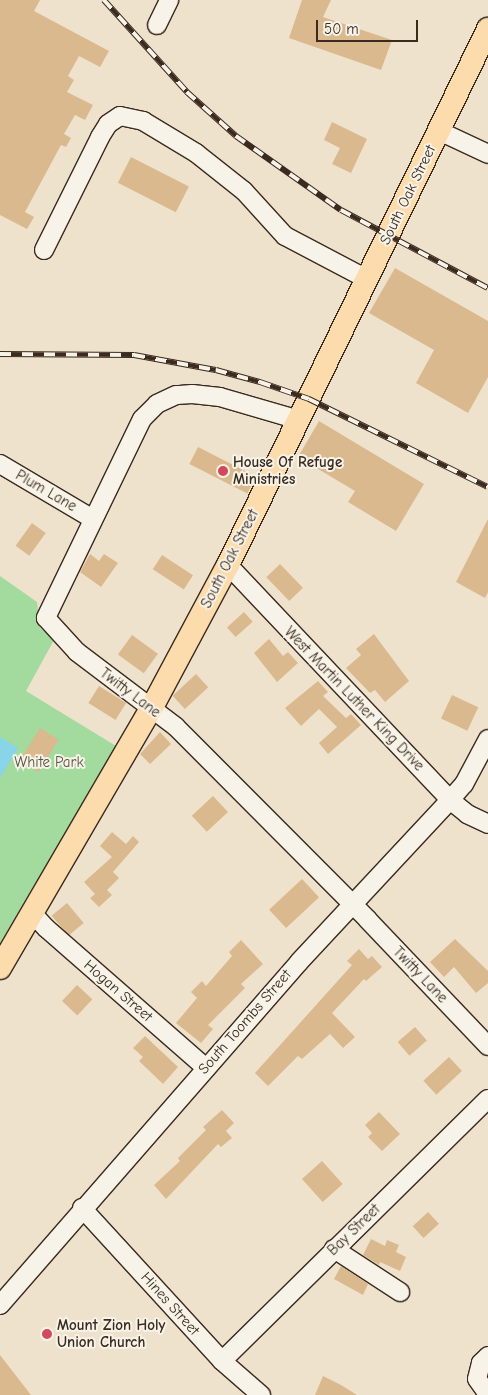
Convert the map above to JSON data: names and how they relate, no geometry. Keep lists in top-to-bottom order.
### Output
{
  "streets": {
    "main road": ["South Oak Street"],
    "street": [
      "Plum Lane",
      "Twitty Lane",
      "West Martin Luther King Drive",
      "Hogan Street",
      "South Toombs Street",
      "Bay Street",
      "Hines Street"
    ]
  },
  "crossings": [
    ["South Oak Street", "Twitty Lane"],
    ["South Oak Street", "West Martin Luther King Drive"],
    ["South Oak Street", "Hogan Street"],
    ["Plum Lane", "Twitty Lane"],
    ["Twitty Lane", "South Toombs Street"],
    ["West Martin Luther King Drive", "South Toombs Street"],
    ["Hogan Street", "South Toombs Street"],
    ["South Toombs Street", "Hines Street"],
    ["Bay Street", "Hines Street"]
  ],
  "parks": ["White Park"],
  "places": ["House Of Refuge Ministries", "Mount Zion Holy Union Church"],
  "scale_bar": "50 m"
}
